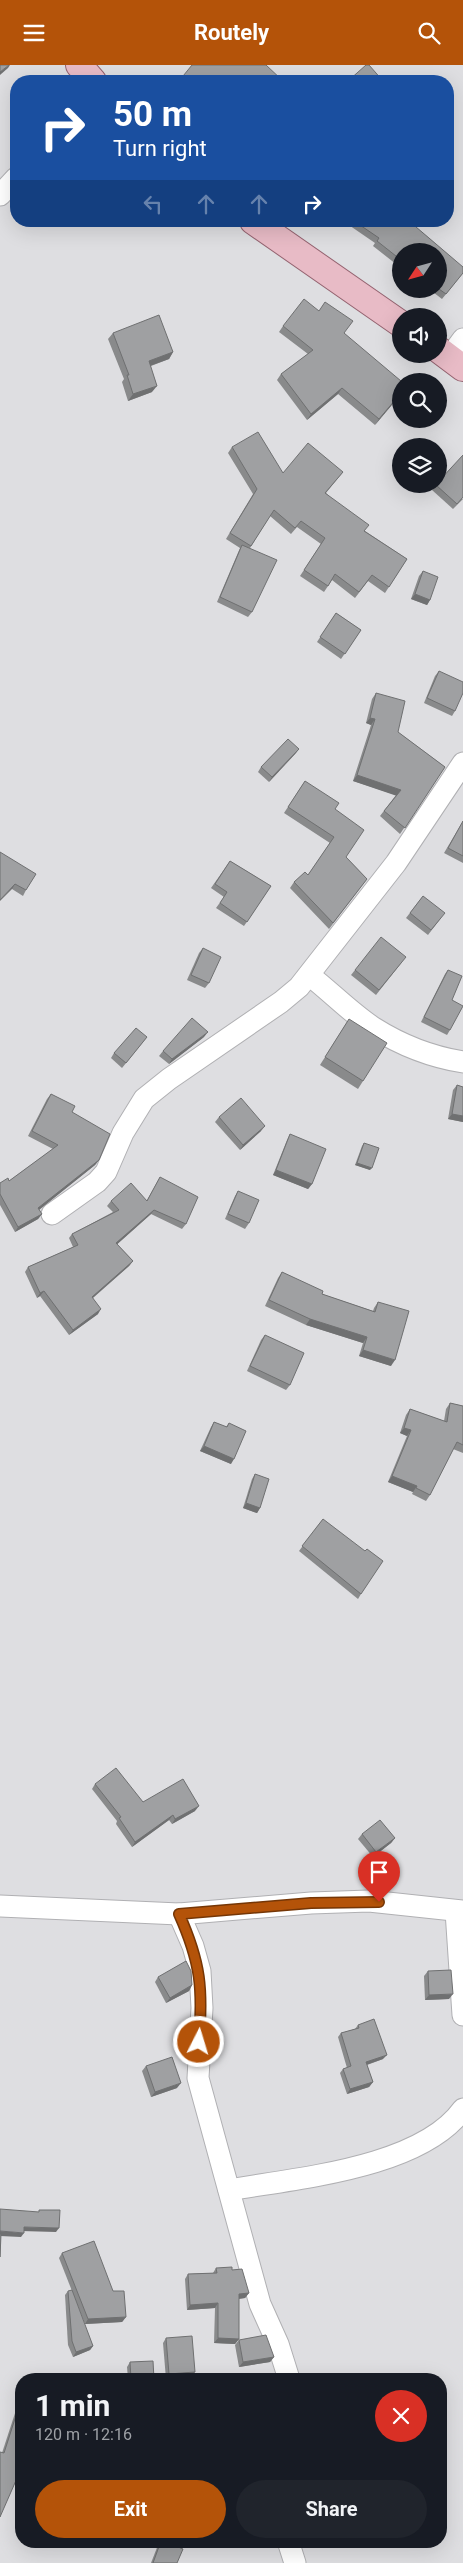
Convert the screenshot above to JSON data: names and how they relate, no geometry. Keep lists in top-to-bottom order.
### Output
{
  "north": "bottom left",
  "page": {
    "header": "Routely",
    "turn": ["50 m", "Turn right"],
    "heading": ["1 min", "120 m · 12:16"],
    "buttons": ["Exit", "Share"]
  }
}
